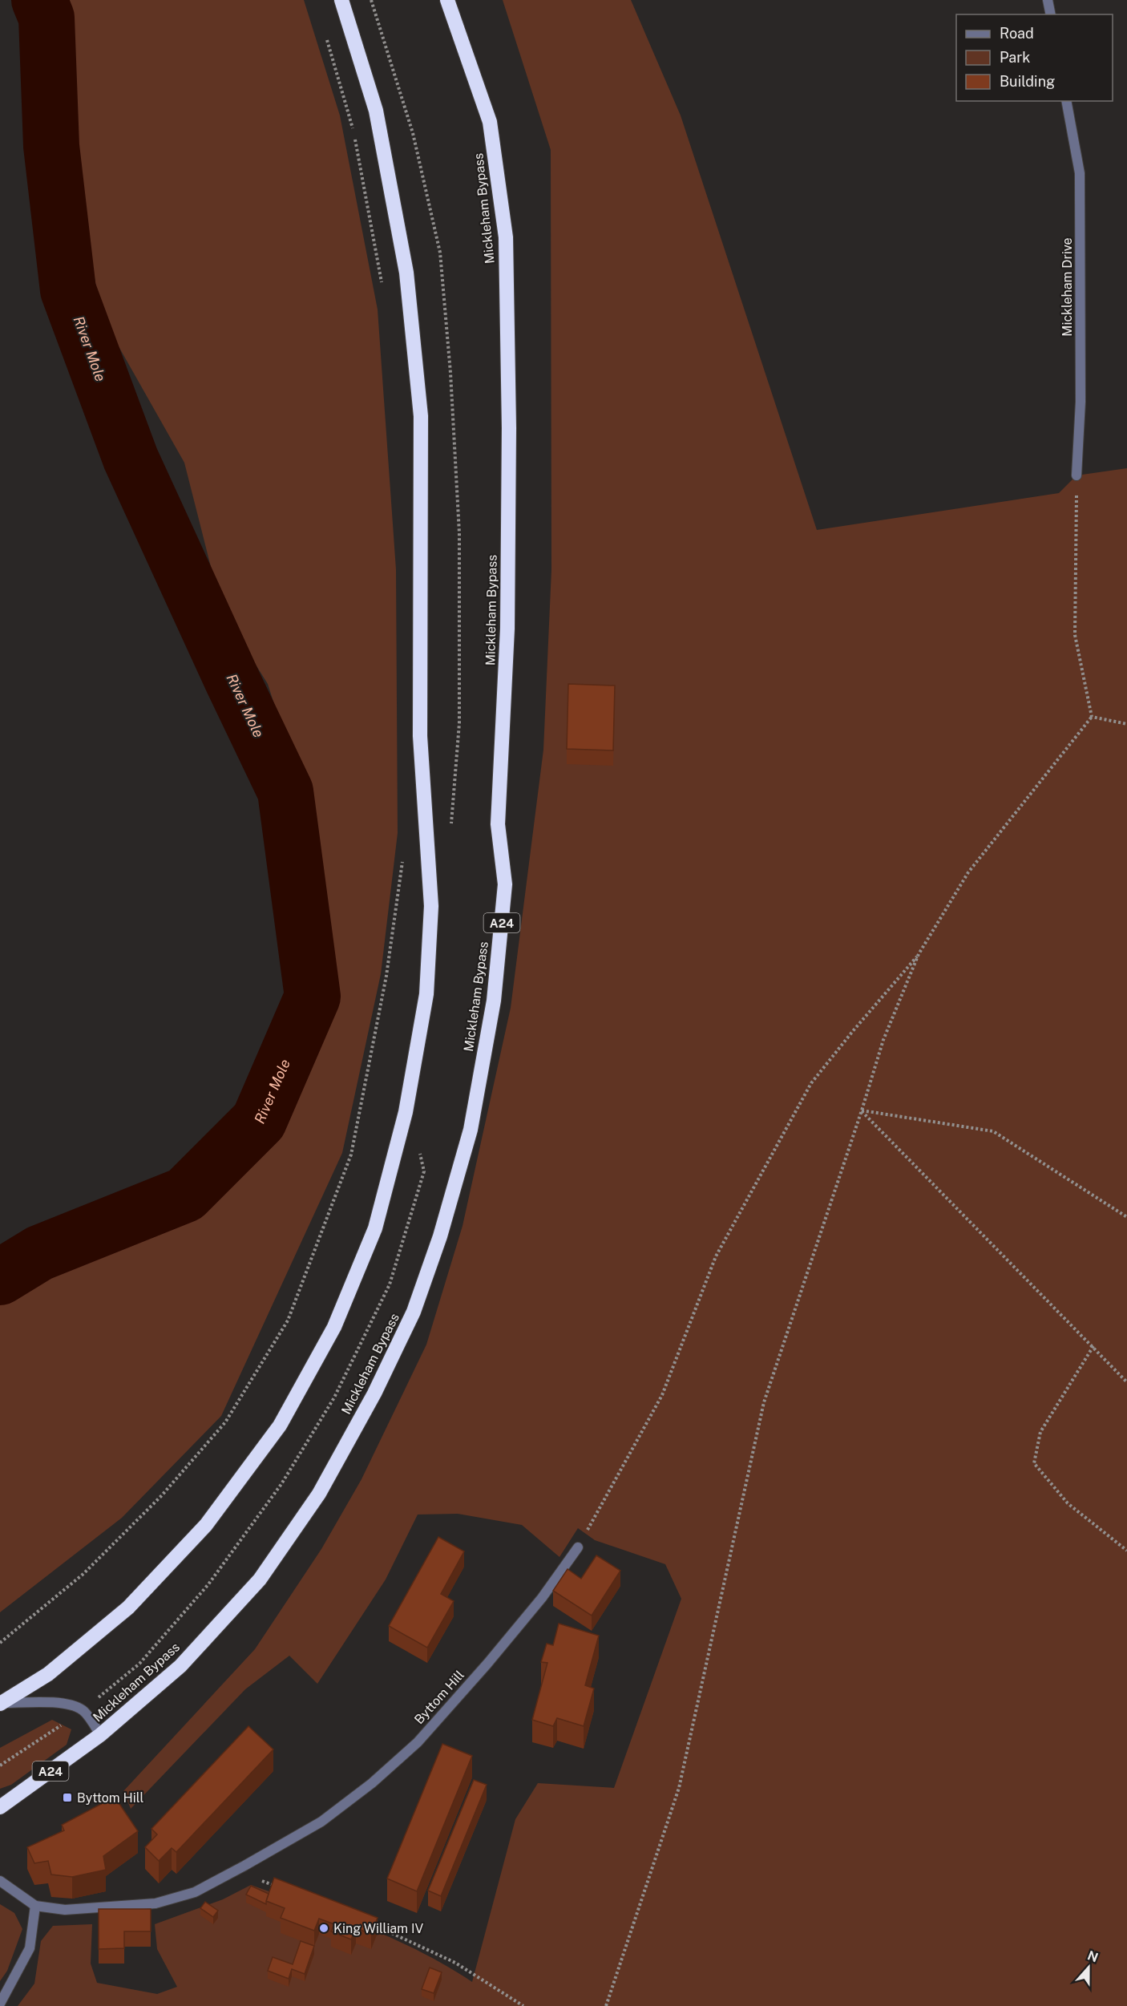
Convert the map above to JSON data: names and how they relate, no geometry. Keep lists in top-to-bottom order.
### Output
{
  "streets": {
    "highway": ["Mickleham Bypass", "A24"],
    "street": ["Mickleham Drive", "Byttom Hill"]
  },
  "water": ["River Mole"],
  "places": {
    "transit": ["Byttom Hill"],
    "other": ["King William IV"]
  },
  "legend": ["Road", "Park", "Building"],
  "north": "top"
}
